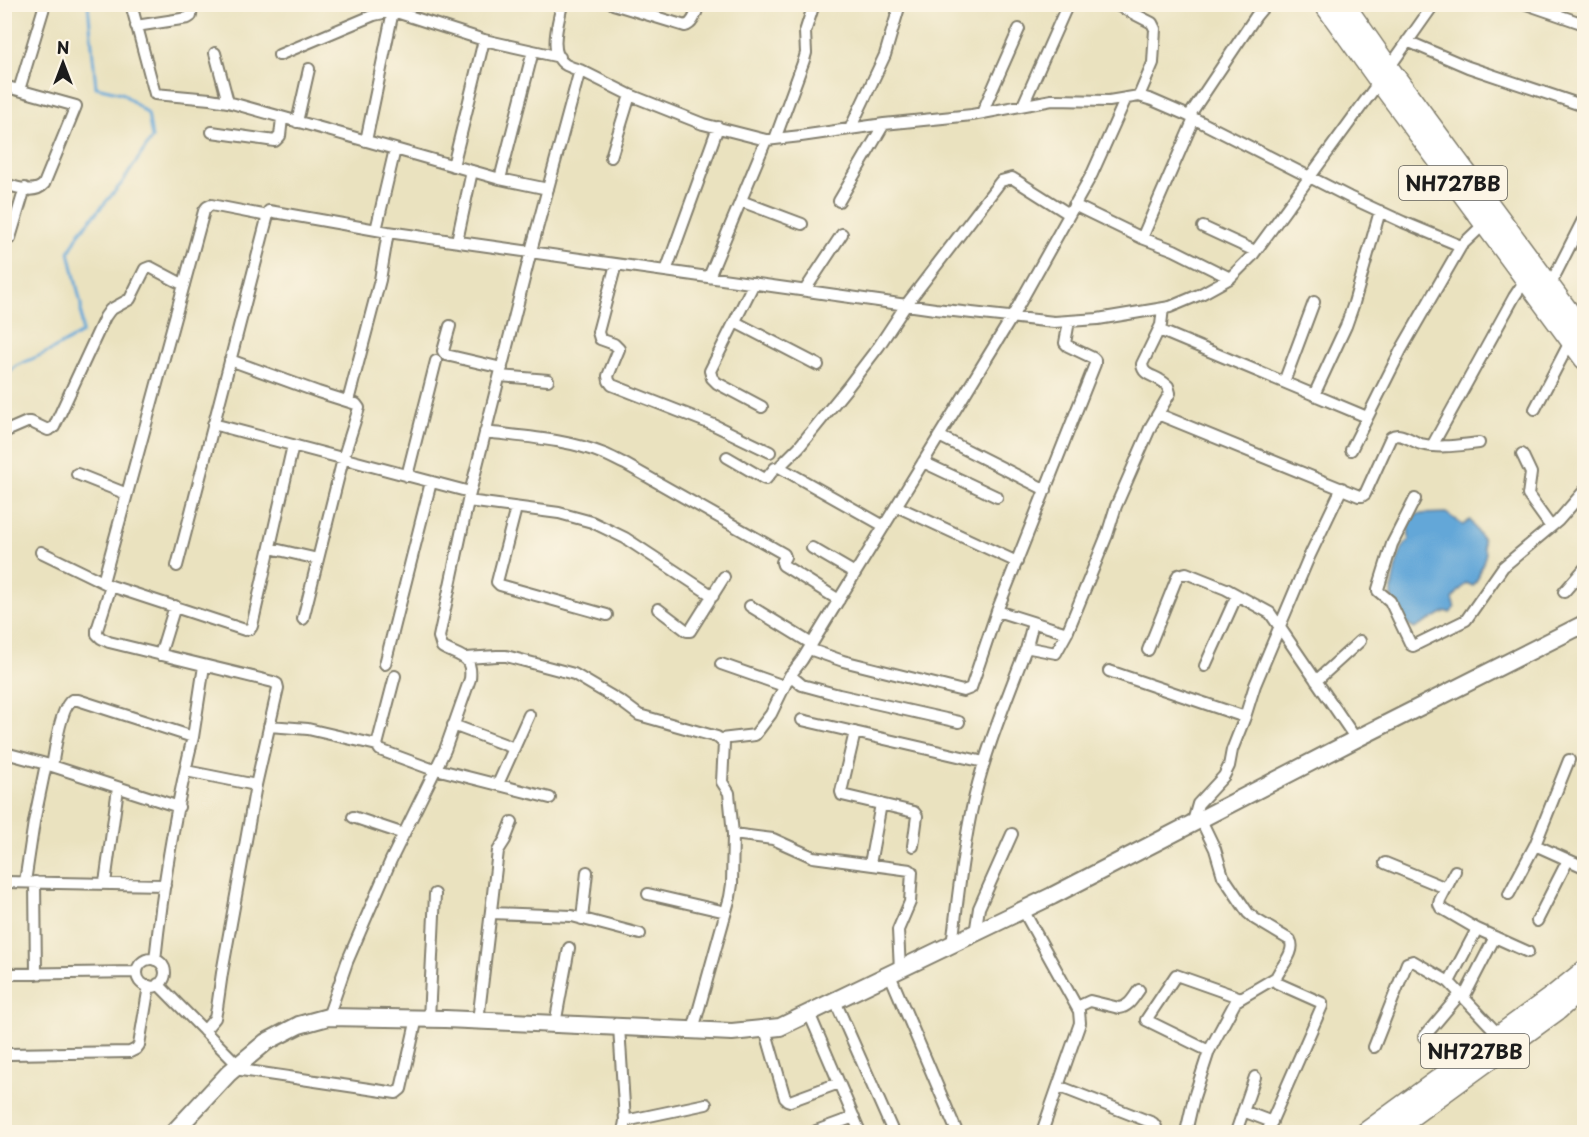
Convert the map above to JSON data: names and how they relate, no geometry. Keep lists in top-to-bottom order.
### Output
{
  "streets": {
    "highway": ["NH727BB"]
  },
  "north": "top"
}
